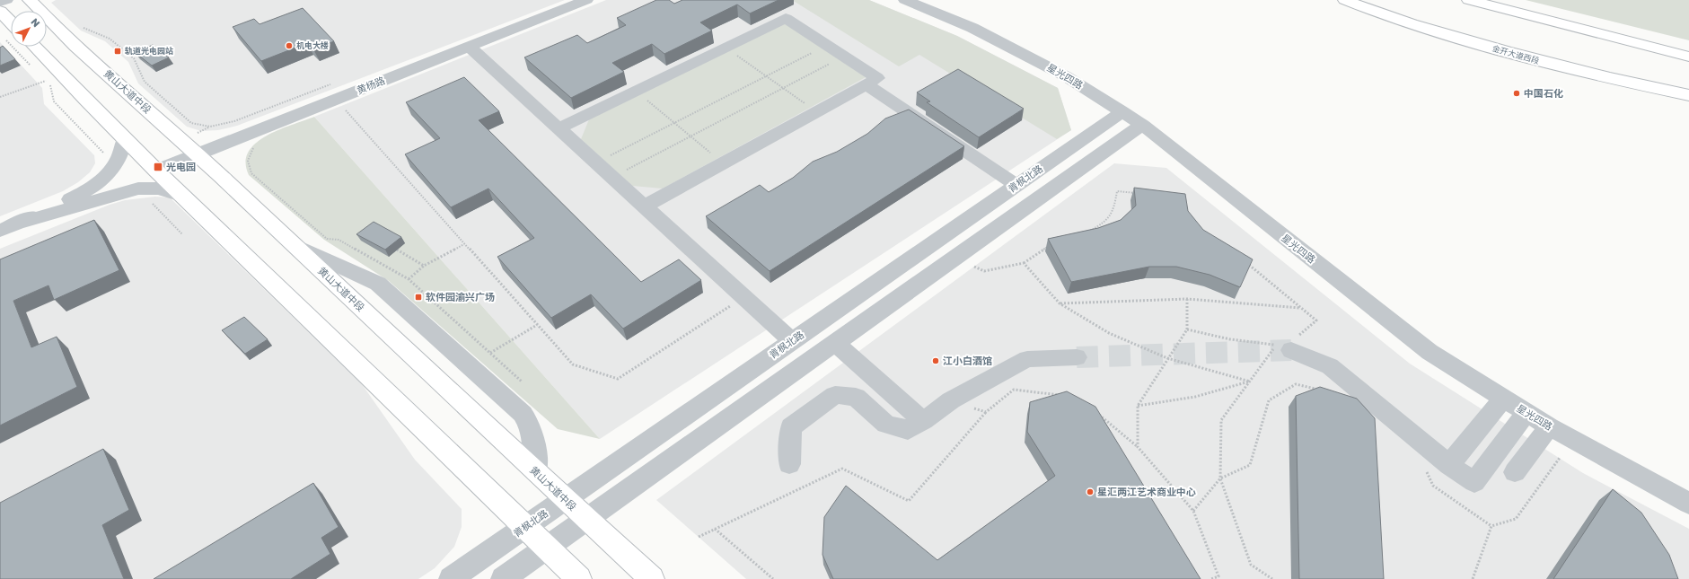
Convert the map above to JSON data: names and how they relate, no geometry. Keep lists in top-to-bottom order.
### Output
{
  "streets": {
    "main road": ["金开大道西段", "黄山大道中段"],
    "street": ["星光四路", "黄杨路", "青枫北路"]
  },
  "crossings": [
    ["星光四路", "青枫北路"],
    ["黄杨路", "黄山大道中段"],
    ["黄山大道中段", "青枫北路"]
  ],
  "places": {
    "other": [
      "机电大楼",
      "中国石化",
      "江小白酒馆",
      "星汇两江艺术商业中心"
    ],
    "transit": ["轨道光电园站", "光电园", "软件园渝兴广场"]
  },
  "north": "top right"
}
